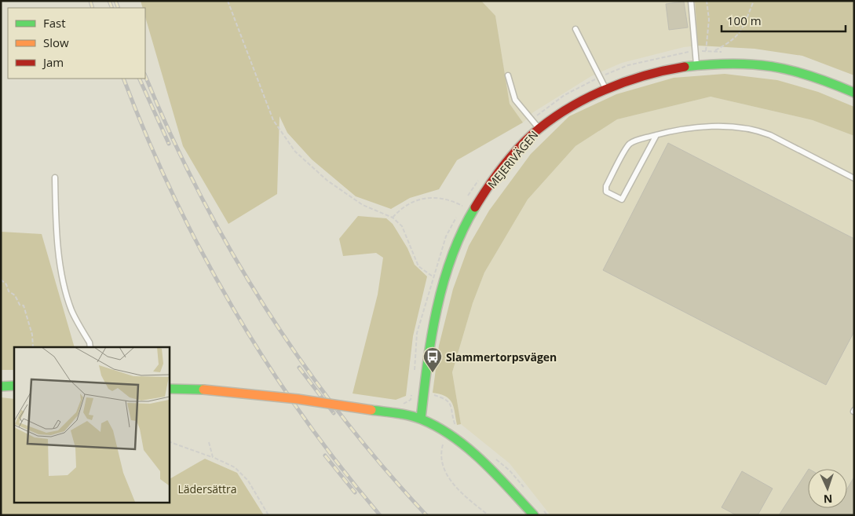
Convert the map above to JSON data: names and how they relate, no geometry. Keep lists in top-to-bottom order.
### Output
{
  "streets": {
    "street": ["MEJERIVÄGEN"]
  },
  "parks": ["Lädersättra"],
  "places": {
    "bus stop": ["Slammertorpsvägen"]
  },
  "legend": ["Fast", "Slow", "Jam"],
  "scale_bar": "100 m",
  "north": "bottom"
}
